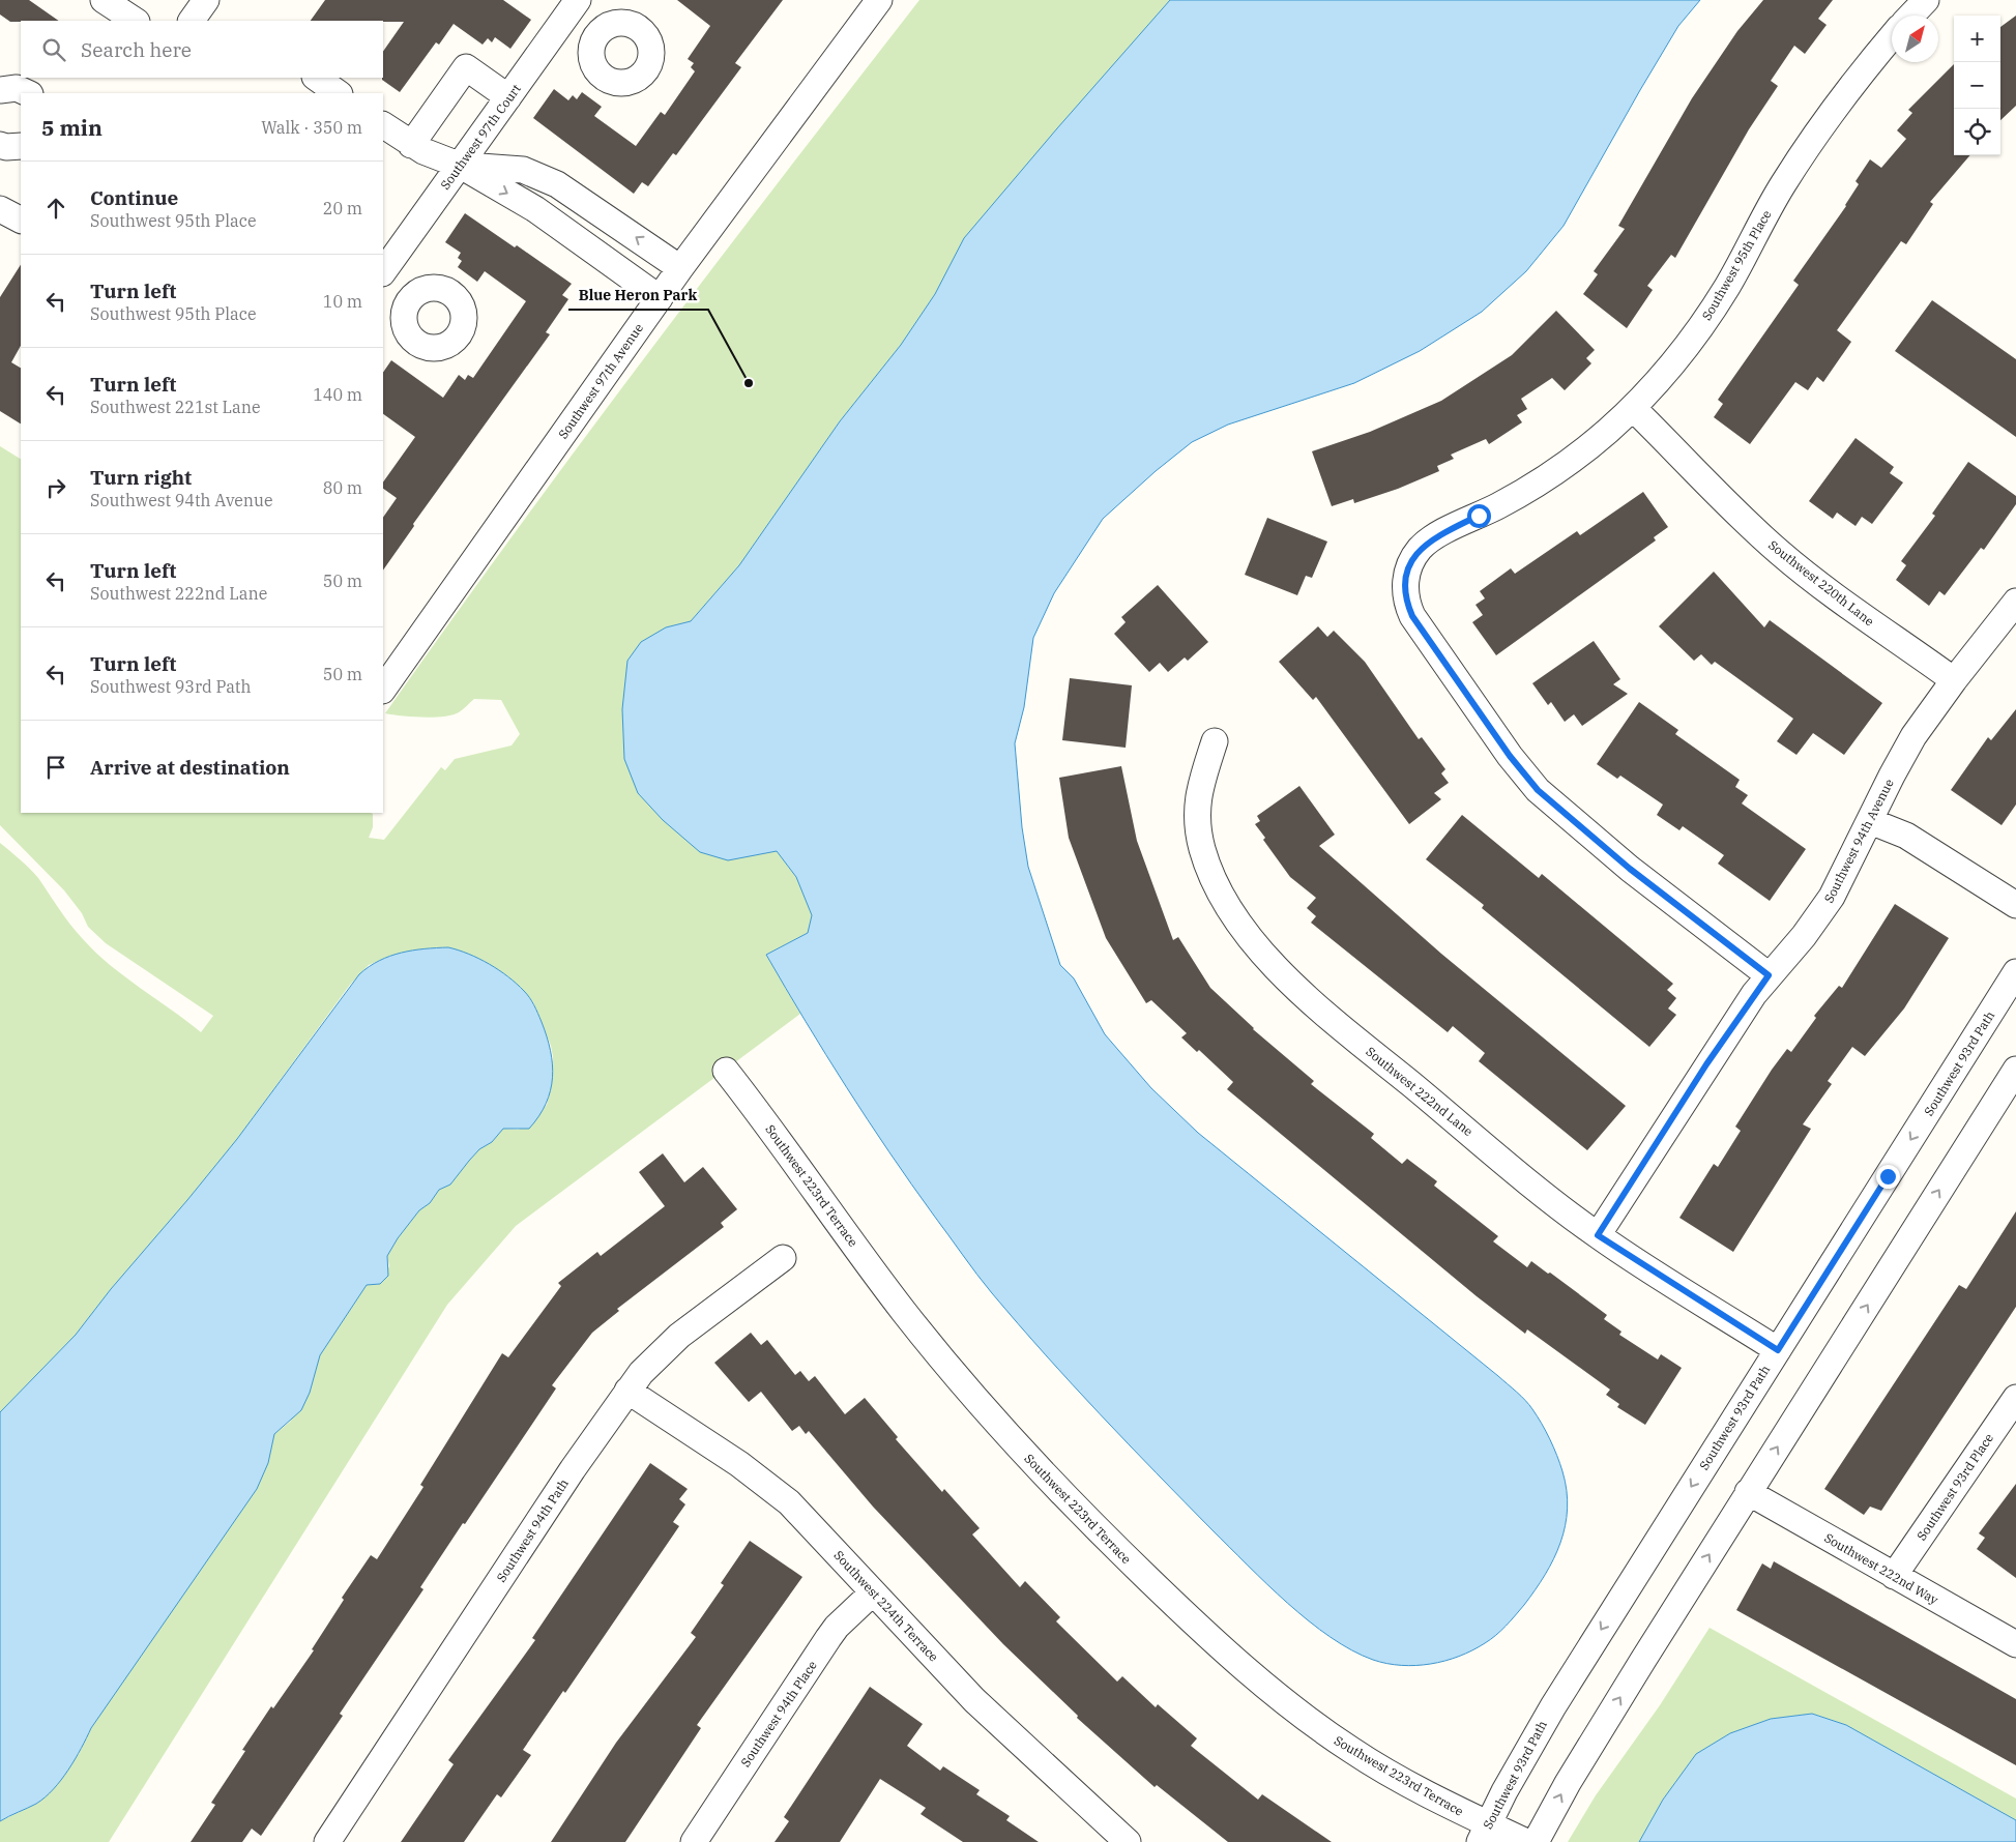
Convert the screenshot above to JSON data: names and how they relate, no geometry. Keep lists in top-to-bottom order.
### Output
{
  "streets": {
    "street": [
      "Southwest 97th Court",
      "Southwest 95th Place",
      "Southwest 97th Avenue",
      "Southwest 220th Lane",
      "Southwest 94th Avenue",
      "Southwest 93rd Path",
      "Southwest 222nd Lane",
      "Southwest 223rd Terrace",
      "Southwest 93rd Place",
      "Southwest 94th Path",
      "Southwest 222nd Way",
      "Southwest 224th Terrace",
      "Southwest 94th Place"
    ]
  },
  "crossings": [
    ["Southwest 95th Place", "Southwest 220th Lane"],
    ["Southwest 95th Place", "Southwest 94th Avenue"],
    ["Southwest 220th Lane", "Southwest 94th Avenue"],
    ["Southwest 94th Avenue", "Southwest 222nd Lane"],
    ["Southwest 93rd Path", "Southwest 222nd Lane"],
    ["Southwest 93rd Path", "Southwest 223rd Terrace"],
    ["Southwest 93rd Place", "Southwest 222nd Way"],
    ["Southwest 94th Path", "Southwest 224th Terrace"],
    ["Southwest 224th Terrace", "Southwest 94th Place"]
  ],
  "places": ["Blue Heron Park"],
  "north": "top right",
  "page": {
    "map_buttons": ["+", "−"],
    "search": "Search here",
    "heading": ["5 min", "Walk · 350 m"],
    "list": [
      ["Continue", "Southwest 95th Place", "20 m"],
      ["Turn left", "Southwest 95th Place", "10 m"],
      ["Turn left", "Southwest 221st Lane", "140 m"],
      ["Turn right", "Southwest 94th Avenue", "80 m"],
      ["Turn left", "Southwest 222nd Lane", "50 m"],
      ["Turn left", "Southwest 93rd Path", "50 m"],
      "Arrive at destination"
    ]
  }
}
